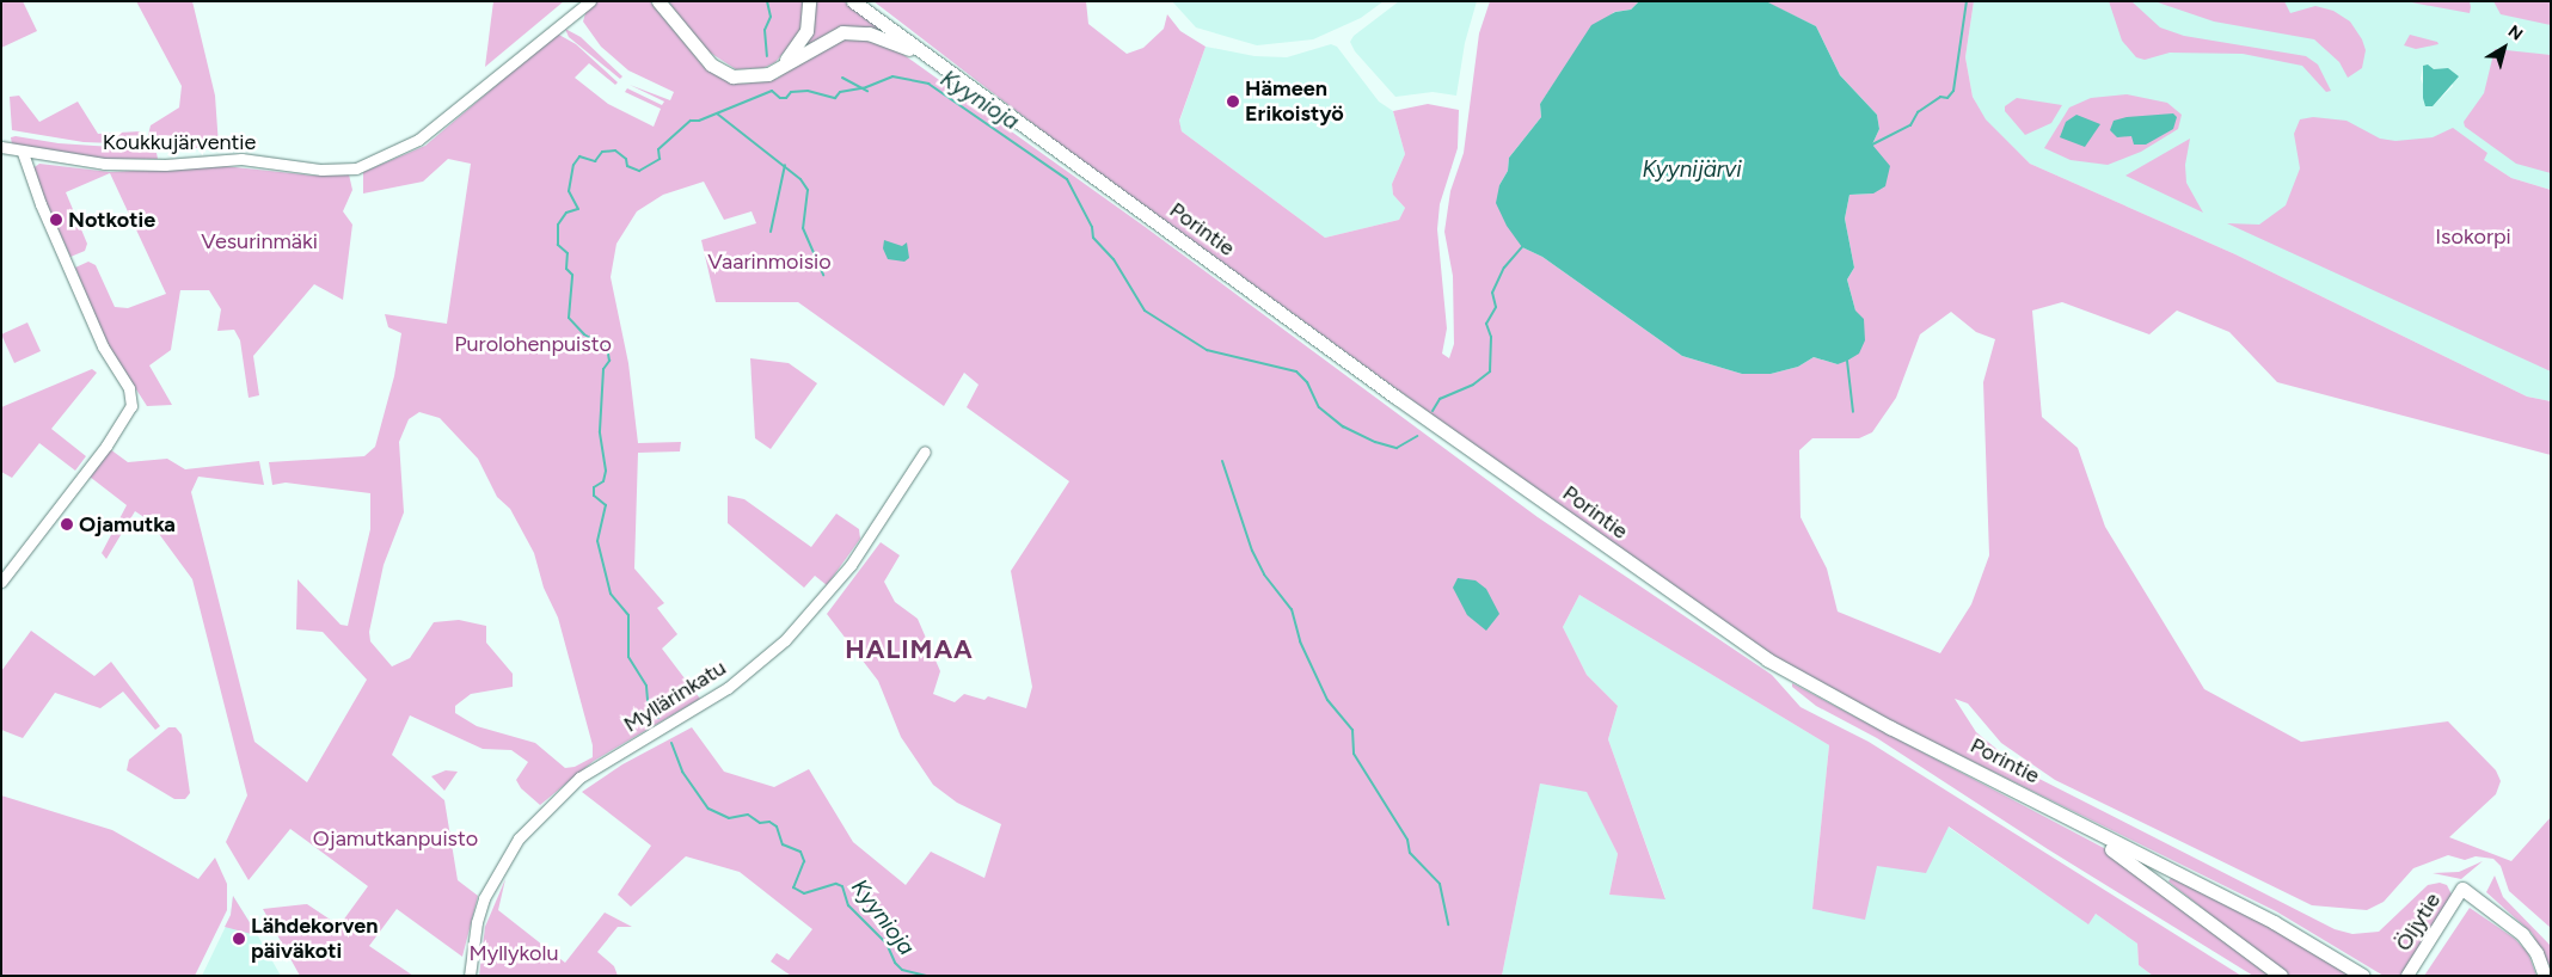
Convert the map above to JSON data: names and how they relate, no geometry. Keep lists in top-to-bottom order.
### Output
{
  "streets": {
    "highway": ["Porintie"],
    "main road": ["Öljytie"],
    "street": ["Koukkujärventie", "Myllärinkatu"]
  },
  "districts": ["HALIMAA"],
  "water": ["Kyynioja", "Kyynijärvi"],
  "parks": [
    "Isokorpi",
    "Vesurinmäki",
    "Vaarinmoisio",
    "Purolohenpuisto",
    "Ojamutkanpuisto",
    "Myllykolu"
  ],
  "places": [
    "Hämeen Erikoistyö",
    "Notkotie",
    "Ojamutka",
    "Lähdekorven päiväkoti"
  ],
  "north": "top right"
}
